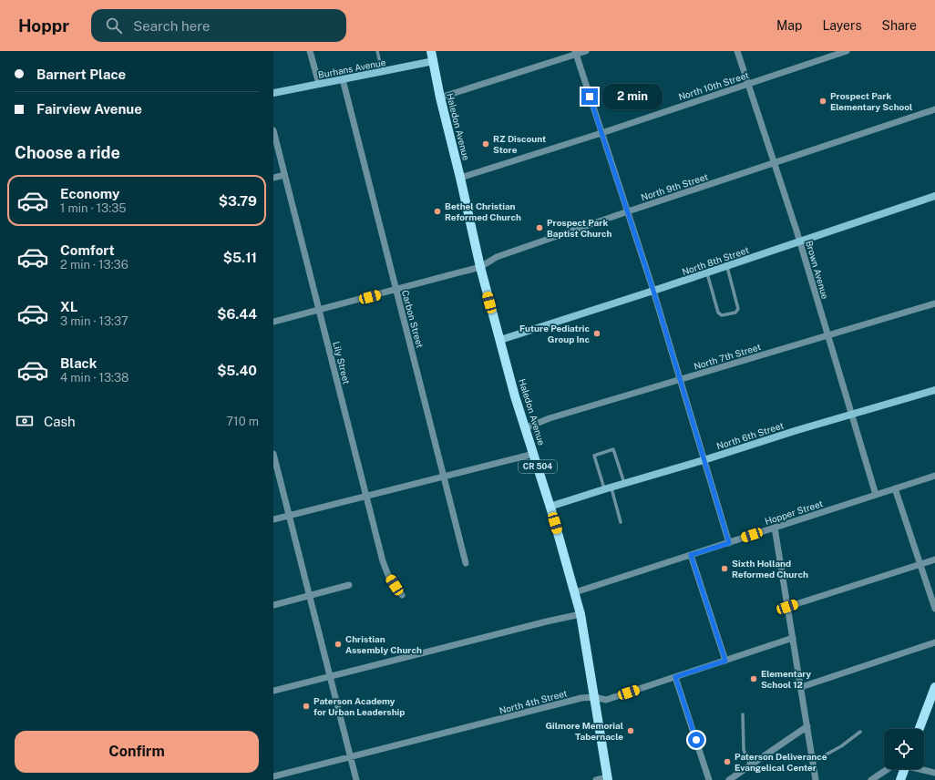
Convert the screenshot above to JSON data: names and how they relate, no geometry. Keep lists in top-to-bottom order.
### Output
{
  "streets": {
    "main road": ["Haledon Avenue", "CR 504"],
    "street": [
      "Burhans Avenue",
      "North 10th Street",
      "North 9th Street",
      "North 8th Street",
      "Brown Avenue",
      "Carbon Street",
      "North 7th Street",
      "Lily Street",
      "North 6th Street",
      "Hopper Street",
      "North 4th Street"
    ]
  },
  "crossings": [
    ["Burhans Avenue", "Haledon Avenue"],
    ["Burhans Avenue", "Carbon Street"],
    ["North 10th Street", "Haledon Avenue"],
    ["North 10th Street", "Brown Avenue"],
    ["Haledon Avenue", "North 9th Street"],
    ["Haledon Avenue", "North 8th Street"],
    ["Haledon Avenue", "North 7th Street"],
    ["Haledon Avenue", "North 6th Street"],
    ["Haledon Avenue", "Hopper Street"],
    ["Haledon Avenue", "North 4th Street"],
    ["North 9th Street", "Brown Avenue"],
    ["North 9th Street", "Carbon Street"],
    ["North 9th Street", "Lily Street"],
    ["North 8th Street", "Brown Avenue"],
    ["Brown Avenue", "North 7th Street"],
    ["Brown Avenue", "North 6th Street"],
    ["Brown Avenue", "Hopper Street"]
  ],
  "places": [
    "Prospect Park Elementary School",
    "RZ Discount Store",
    "Bethel Christian Reformed Church",
    "Prospect Park Baptist Church",
    "Future Pediatric Group Inc",
    "Sixth Holland Reformed Church",
    "Christian Assembly Church",
    "Elementary School 12",
    "Paterson Academy for Urban Leadership",
    "Gilmore Memorial Tabernacle",
    "Paterson Deliverance Evangelical Center"
  ],
  "page": {
    "header": "Hoppr",
    "search": "Search here",
    "nav": ["Map", "Layers", "Share"],
    "banner": ["Barnert Place", "Fairview Avenue"],
    "bubble": "2 min",
    "heading": "Choose a ride",
    "list": [
      {
        "name": "Economy",
        "note": "1 min · 13:35",
        "value": "$3.79"
      },
      {
        "name": "Comfort",
        "note": "2 min · 13:36",
        "value": "$5.11"
      },
      {
        "name": "XL",
        "note": "3 min · 13:37",
        "value": "$6.44"
      },
      {
        "name": "Black",
        "note": "4 min · 13:38",
        "value": "$5.40"
      }
    ],
    "pay": ["Cash", "710 m"],
    "buttons": "Confirm"
  }
}
